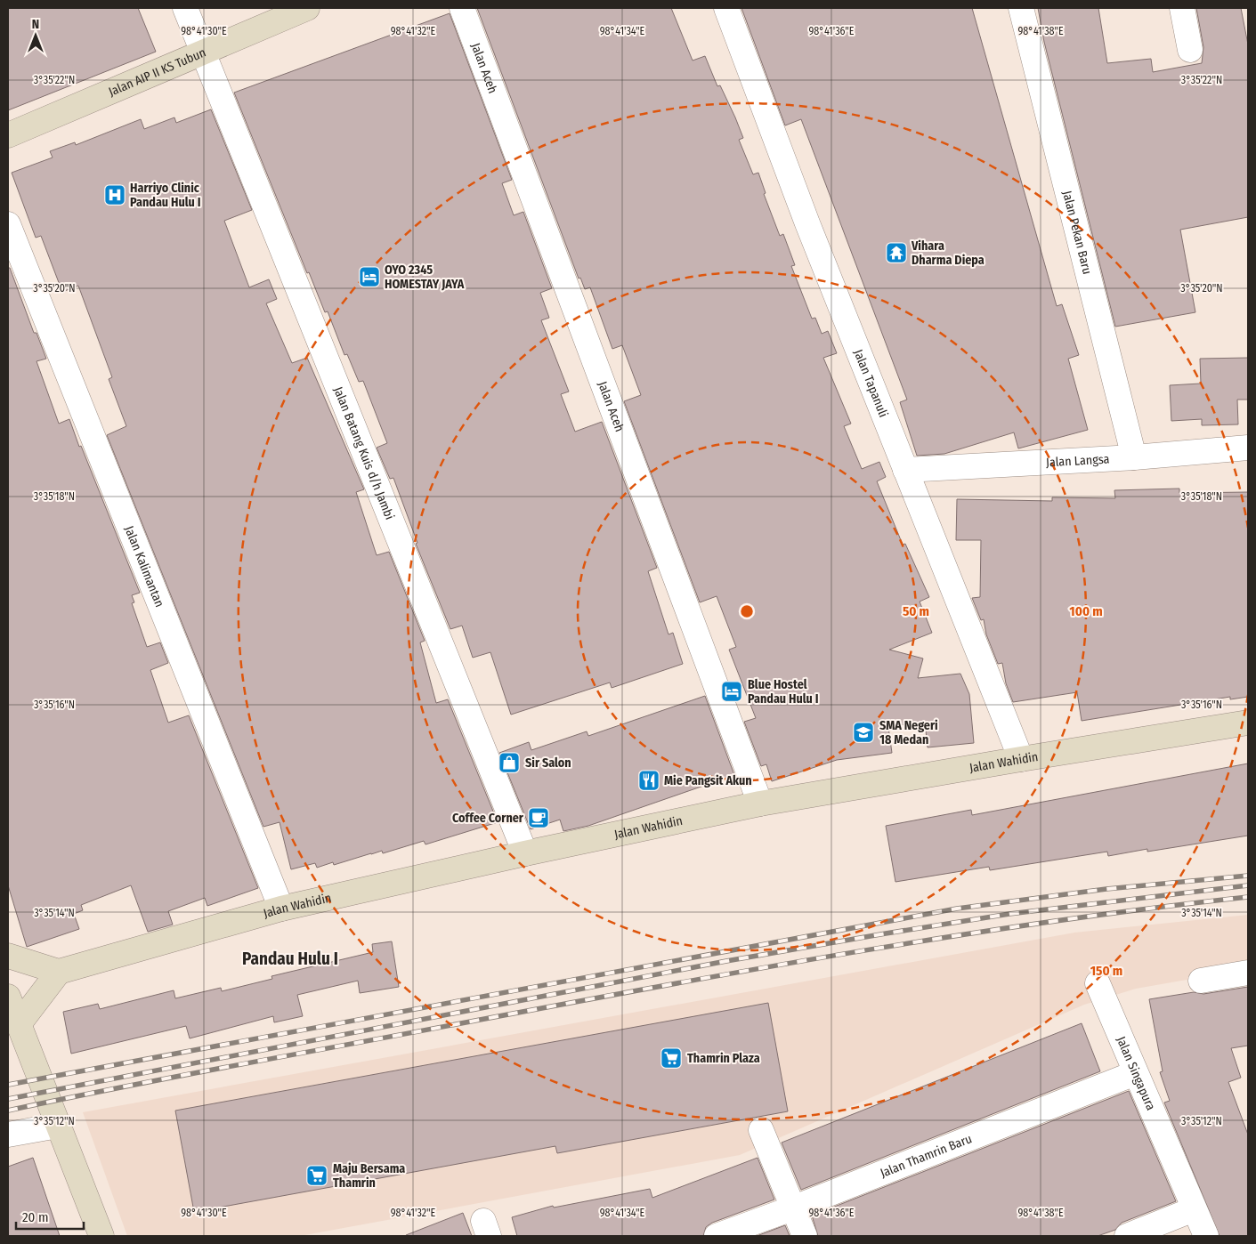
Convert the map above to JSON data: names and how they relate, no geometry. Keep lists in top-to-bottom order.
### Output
{
  "streets": {
    "street": [
      "Jalan Aceh",
      "Jalan AIP II KS Tubun",
      "Jalan Pekan Baru",
      "Jalan Tapanuli",
      "Jalan Batang Kuis d/h Jambi",
      "Jalan Langsa",
      "Jalan Kalimantan",
      "Jalan Wahidin",
      "Jalan Singapura",
      "Jalan Thamrin Baru"
    ]
  },
  "crossings": [
    ["Jalan Aceh", "Jalan Wahidin"],
    ["Jalan AIP II KS Tubun", "Jalan Batang Kuis d/h Jambi"],
    ["Jalan Pekan Baru", "Jalan Langsa"],
    ["Jalan Tapanuli", "Jalan Langsa"],
    ["Jalan Tapanuli", "Jalan Wahidin"],
    ["Jalan Batang Kuis d/h Jambi", "Jalan Wahidin"],
    ["Jalan Kalimantan", "Jalan Wahidin"],
    ["Jalan Singapura", "Jalan Thamrin Baru"]
  ],
  "districts": ["Pandau Hulu I"],
  "places": {
    "hospital": ["Harriyo Clinic Pandau Hulu I"],
    "temple": ["Vihara Dharma Diepa"],
    "hotel": ["OYO 2345 HOMESTAY JAYA", "Blue Hostel Pandau Hulu I"],
    "school or university": ["SMA Negeri 18 Medan"],
    "shop": ["Sir Salon"],
    "restaurant": ["Mie Pangsit Akun"],
    "cafe": ["Coffee Corner"],
    "supermarket": ["Thamrin Plaza", "Maju Bersama Thamrin"]
  },
  "scale_bar": "20 m",
  "north": "top",
  "coordinates": [
    "98°41'30\"E",
    "98°41'32\"E",
    "98°41'34\"E",
    "98°41'36\"E",
    "98°41'38\"E",
    "3°35'22\"N",
    "3°35'20\"N",
    "3°35'18\"N",
    "3°35'16\"N",
    "3°35'14\"N",
    "3°35'12\"N"
  ],
  "rings": ["50 m", "100 m", "150 m"]
}
